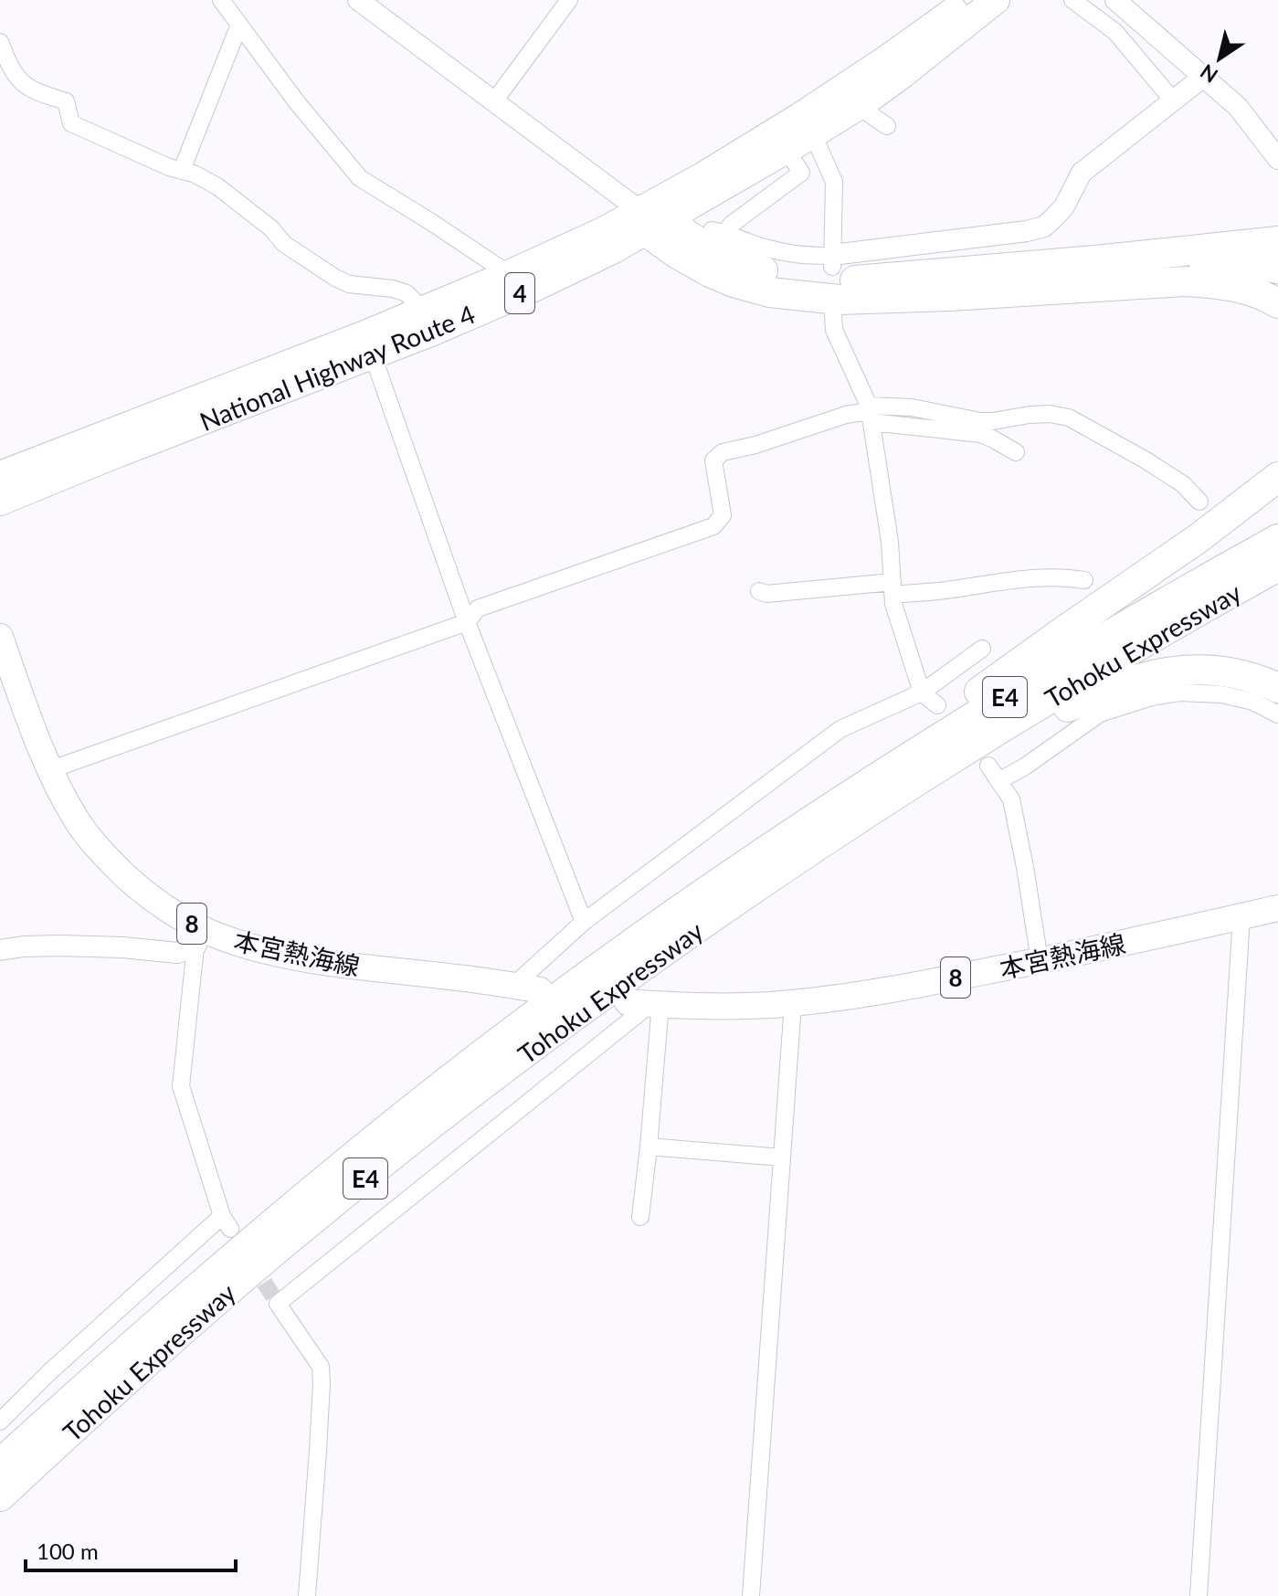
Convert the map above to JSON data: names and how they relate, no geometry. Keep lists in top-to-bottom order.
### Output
{
  "streets": {
    "highway": [
      "4",
      "National Highway Route 4",
      "Tohoku Expressway",
      "E4"
    ],
    "main road": ["8", "本宮熱海線"]
  },
  "scale_bar": "100 m",
  "north": "bottom left"
}
